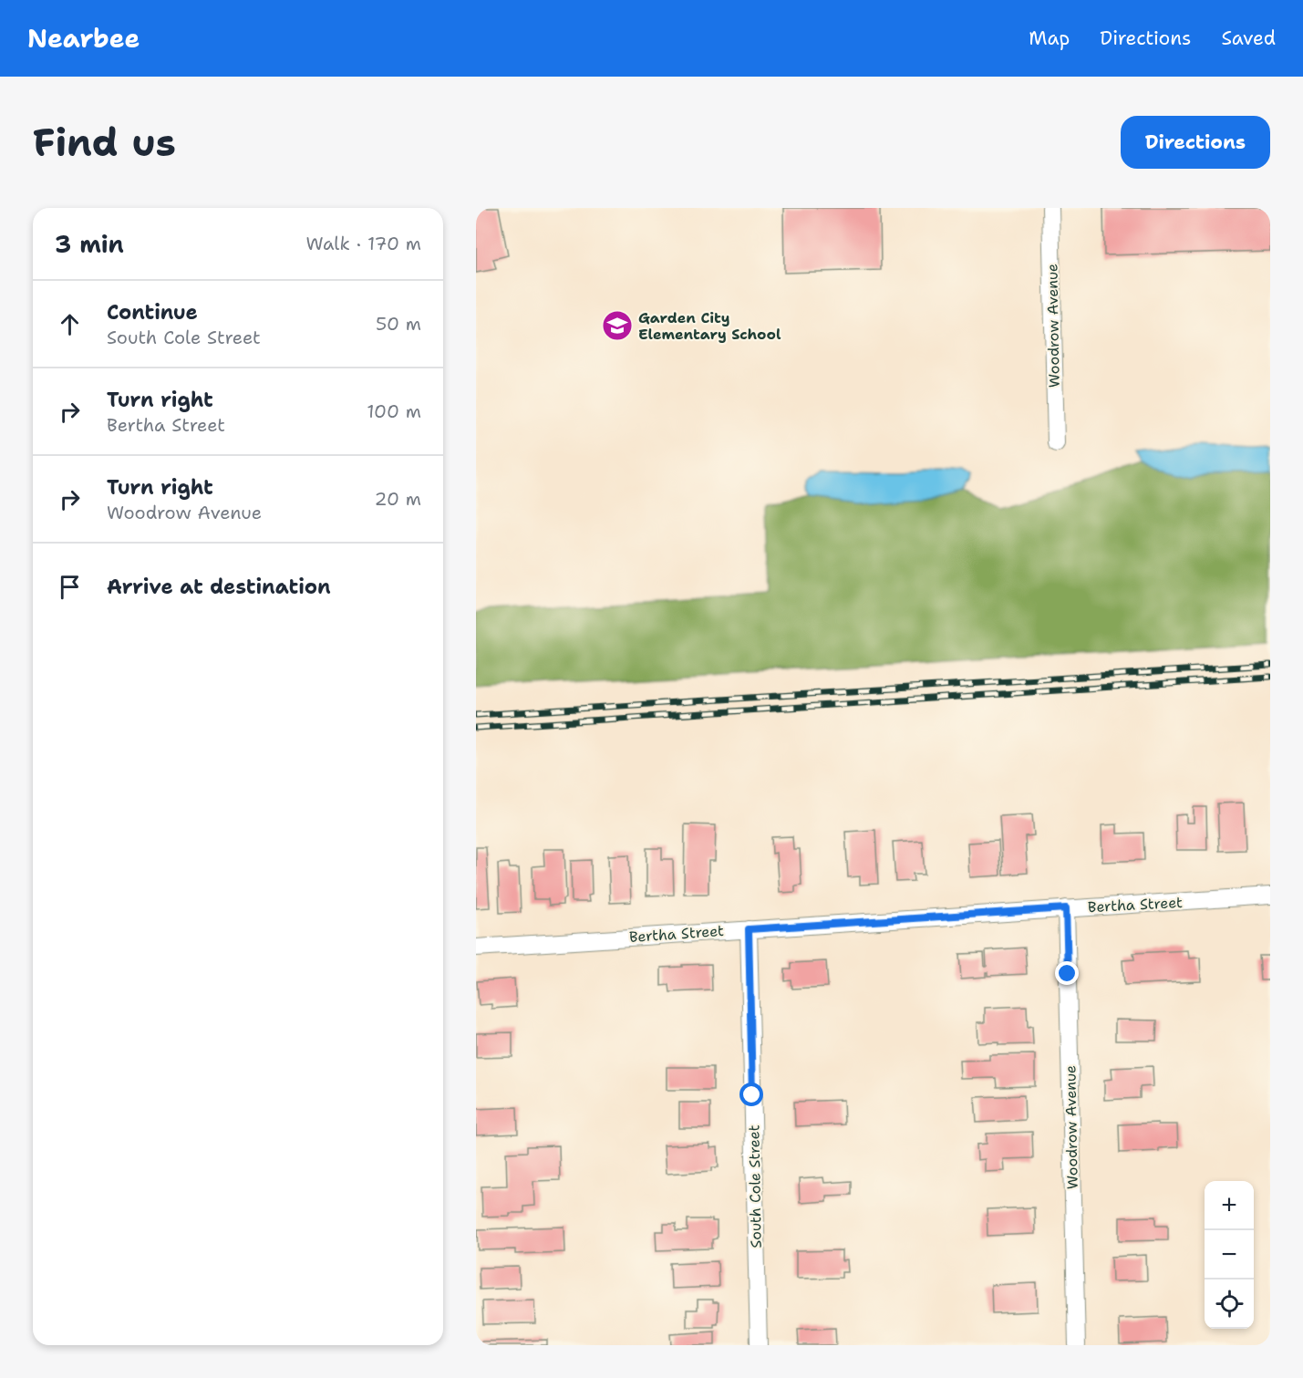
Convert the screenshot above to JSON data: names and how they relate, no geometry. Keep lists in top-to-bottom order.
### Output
{
  "streets": {
    "street": ["Woodrow Avenue", "Bertha Street", "South Cole Street"]
  },
  "crossings": [
    ["Woodrow Avenue", "Bertha Street"],
    ["Bertha Street", "South Cole Street"]
  ],
  "places": {
    "school or university": ["Garden City Elementary School"]
  },
  "page": {
    "header": "Nearbee",
    "nav": ["Map", "Directions", "Saved"],
    "buttons": "Directions",
    "title": "Find us",
    "heading": ["3 min", "Walk · 170 m"],
    "list": [
      ["Continue", "South Cole Street", "50 m"],
      ["Turn right", "Bertha Street", "100 m"],
      ["Turn right", "Woodrow Avenue", "20 m"],
      "Arrive at destination"
    ],
    "map_buttons": ["+", "−"]
  }
}
